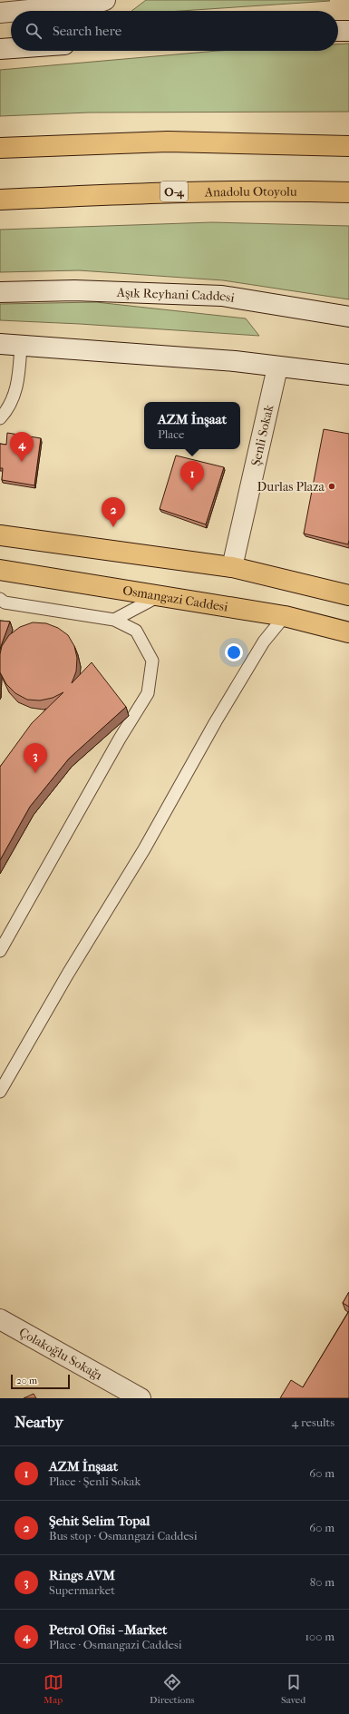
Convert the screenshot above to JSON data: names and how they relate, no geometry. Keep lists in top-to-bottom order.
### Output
{
  "streets": {
    "main road": [
      "O-4",
      "Anadolu Otoyolu",
      "Aşık Reyhani Caddesi",
      "Şenli Sokak",
      "Osmangazi Caddesi",
      "Çolakoğlu Sokağı"
    ]
  },
  "places": ["Durlas Plaza"],
  "scale_bar": "20 m",
  "page": {
    "search": "Search here",
    "popup": ["AZM İnşaat", "Place"],
    "pins": [
      "4",
      "1",
      "2",
      "3"
    ],
    "scale": "20 m",
    "heading": ["Nearby", "4 results"],
    "list": [
      {
        "mark": "1",
        "name": "AZM İnşaat",
        "note": "Place · Şenli Sokak",
        "value": "60 m"
      },
      {
        "mark": "2",
        "name": "Şehit Selim Topal",
        "note": "Bus stop · Osmangazi Caddesi",
        "value": "60 m"
      },
      {
        "mark": "3",
        "name": "Rings AVM",
        "note": "Supermarket",
        "value": "80 m"
      },
      {
        "mark": "4",
        "name": "Petrol Ofisi - Market",
        "note": "Place · Osmangazi Caddesi",
        "value": "100 m"
      }
    ],
    "nav": ["Map", "Directions", "Saved"]
  }
}
